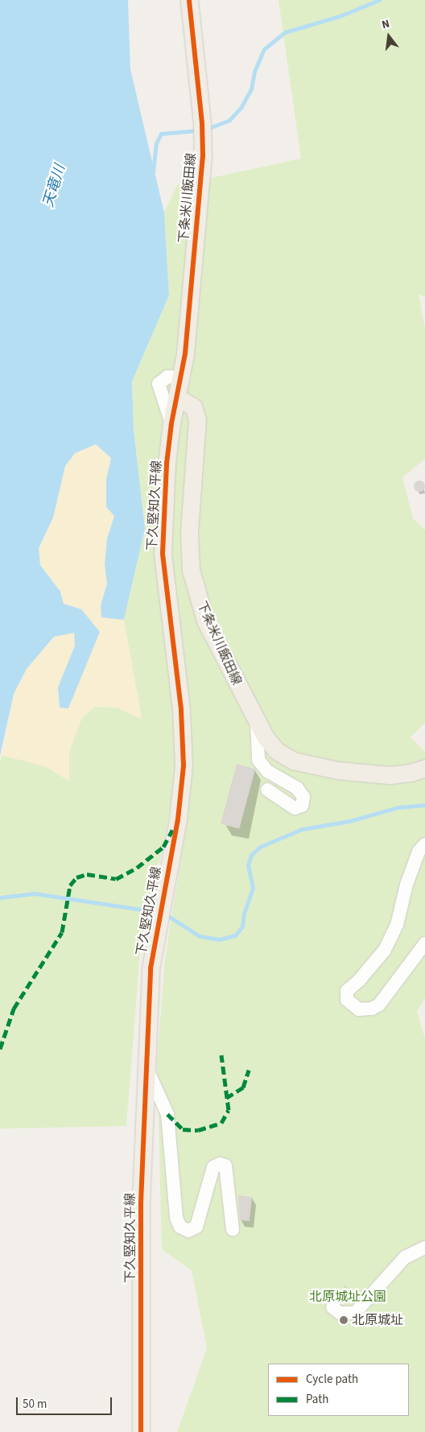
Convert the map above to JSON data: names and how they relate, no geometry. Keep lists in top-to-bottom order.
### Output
{
  "streets": {
    "main road": ["下条米川飯田線", "下久堅知久平線"]
  },
  "crossings": [
    ["下条米川飯田線", "下久堅知久平線"]
  ],
  "water": ["天竜川"],
  "parks": ["北原城址公園"],
  "places": ["北原城址"],
  "legend": ["Cycle path", "Path"],
  "scale_bar": "50 m",
  "north": "top"
}
